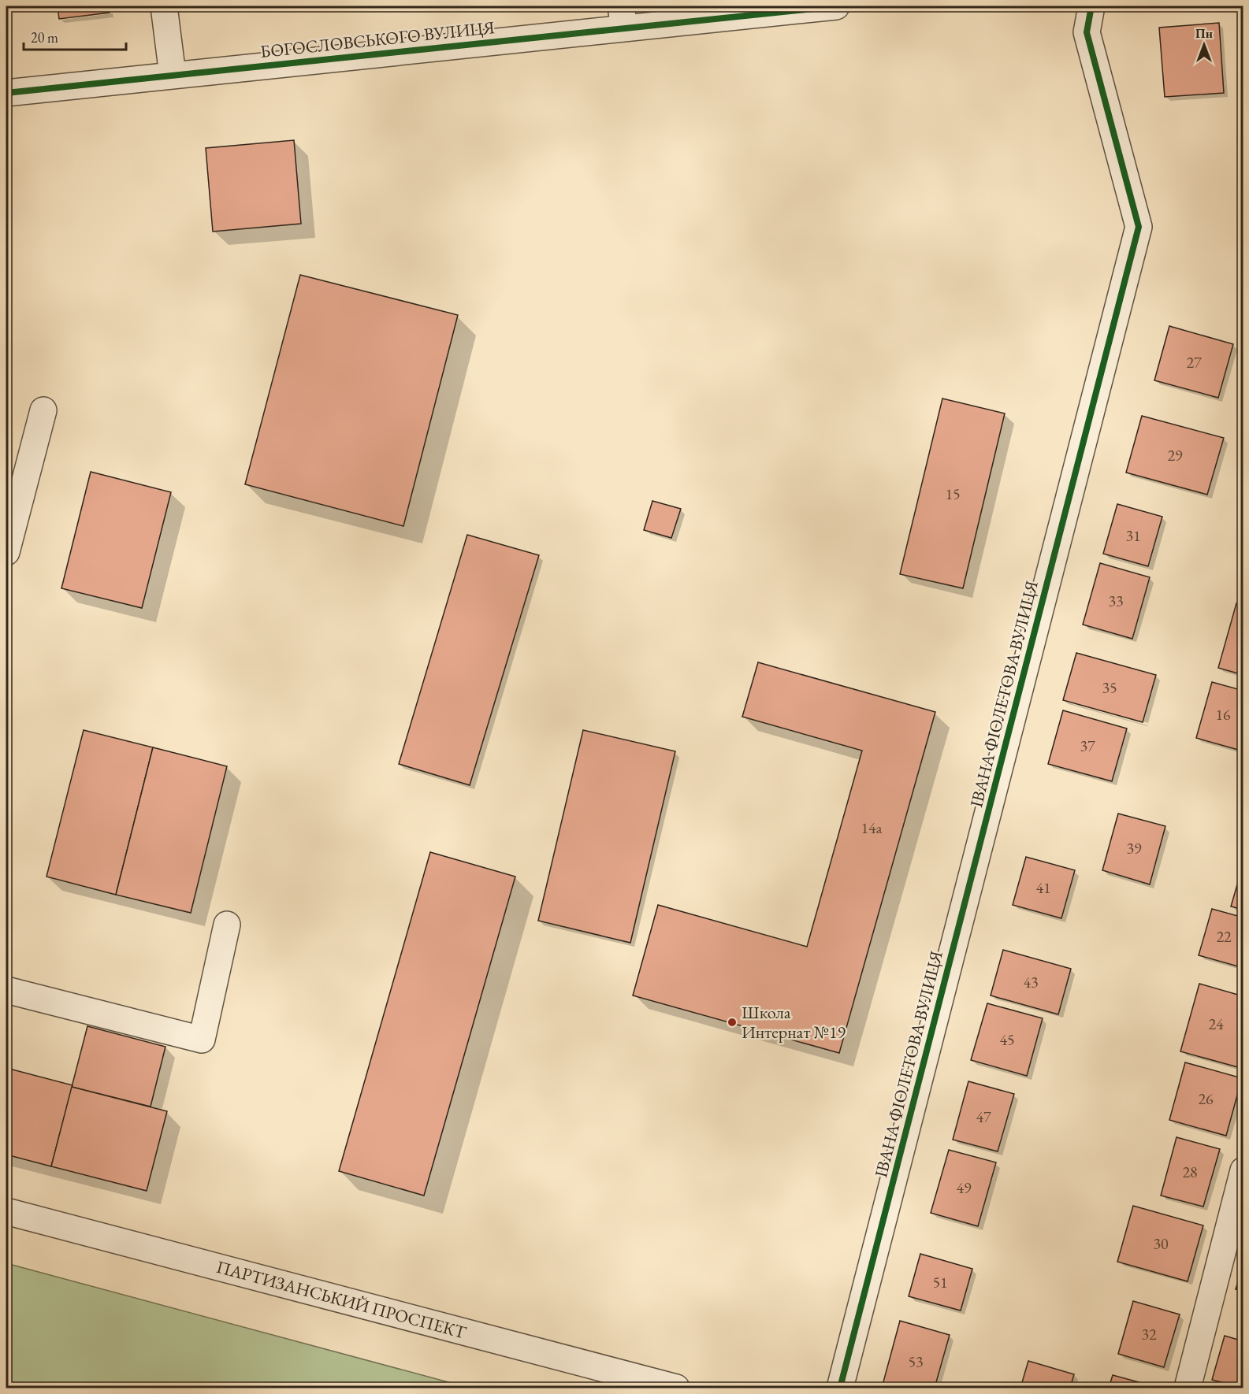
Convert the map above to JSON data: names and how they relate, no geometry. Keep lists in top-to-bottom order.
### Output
{
  "streets": {
    "street": ["БОГОСЛОВСЬКОГО ВУЛИЦЯ", "ІВАНА ФІОЛЕТОВА ВУЛИЦЯ", "ПАРТИЗАНСЬКИЙ ПРОСПЕКТ"]
  },
  "places": ["Школа Интернат №19"],
  "house_numbers": [
    "27",
    "29",
    "15",
    "31",
    "33",
    "35",
    "16",
    "37",
    "14а",
    "39",
    "41",
    "22",
    "43",
    "24",
    "45",
    "26",
    "47",
    "28",
    "49",
    "30",
    "51",
    "32",
    "53"
  ],
  "scale_bar": "20 m",
  "north": "top"
}
